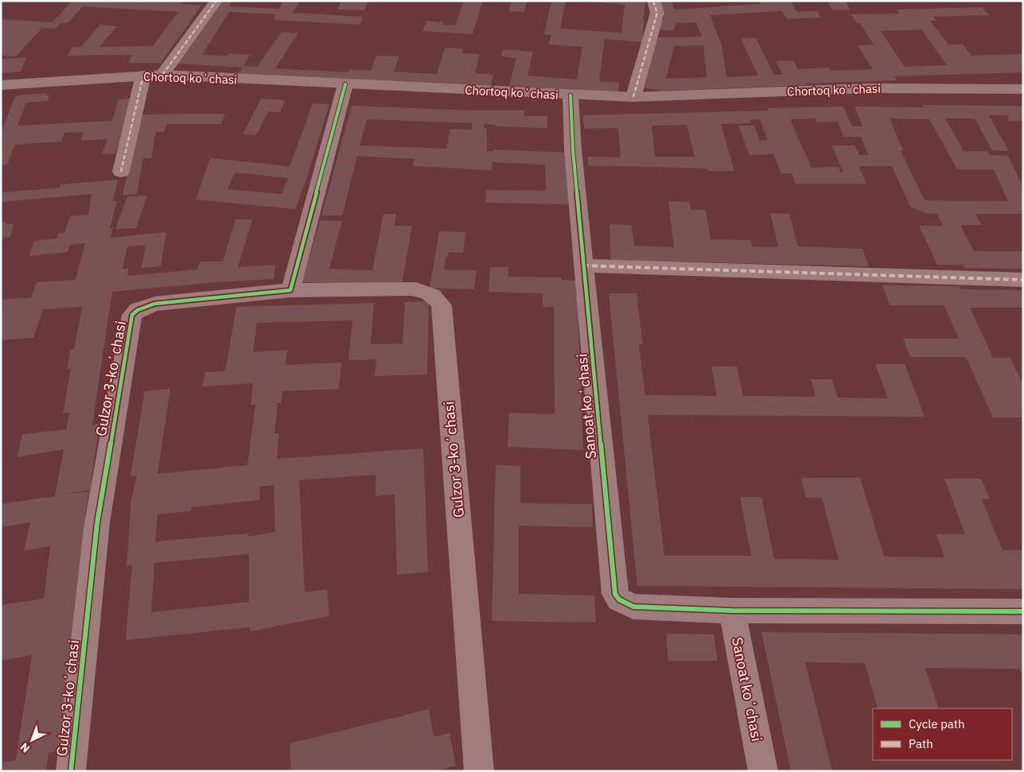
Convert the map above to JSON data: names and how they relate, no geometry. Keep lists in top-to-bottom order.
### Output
{
  "streets": {
    "main road": ["Chortoq koʻchasi"],
    "street": ["Gulzor 3-koʻchasi", "Sanoat koʻchasi"]
  },
  "crossings": [
    ["Chortoq koʻchasi", "Sanoat koʻchasi"]
  ],
  "legend": ["Cycle path", "Path"],
  "north": "bottom left"
}
